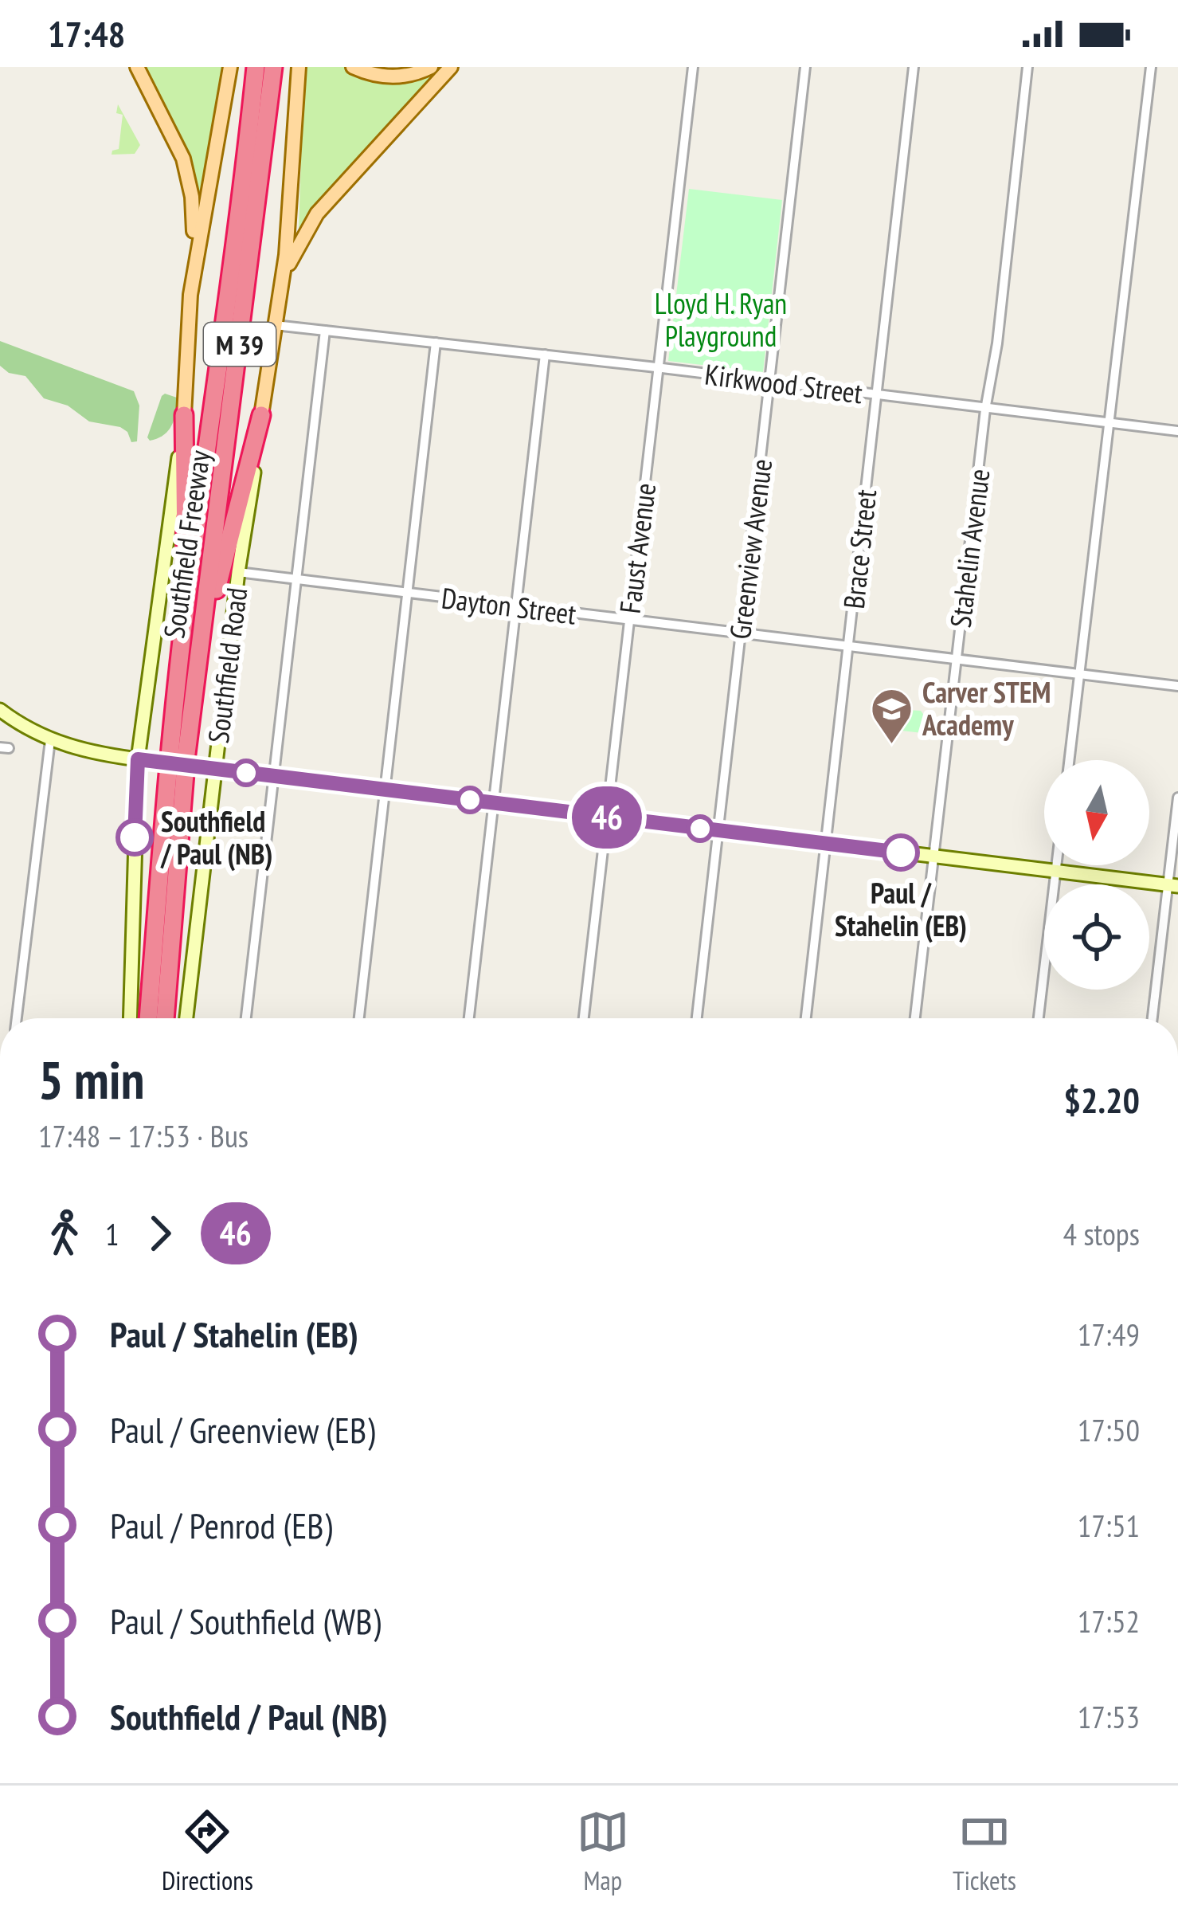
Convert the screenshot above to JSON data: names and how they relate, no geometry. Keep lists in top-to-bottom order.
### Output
{
  "streets": {
    "highway": ["M 39", "Southfield Freeway"],
    "main road": ["Southfield Road"],
    "street": [
      "Kirkwood Street",
      "Faust Avenue",
      "Stahelin Avenue",
      "Greenview Avenue",
      "Brace Street",
      "Dayton Street"
    ]
  },
  "crossings": [
    ["Kirkwood Street", "Faust Avenue"],
    ["Kirkwood Street", "Stahelin Avenue"],
    ["Kirkwood Street", "Greenview Avenue"],
    ["Kirkwood Street", "Brace Street"],
    ["Faust Avenue", "Dayton Street"],
    ["Stahelin Avenue", "Dayton Street"],
    ["Greenview Avenue", "Dayton Street"],
    ["Brace Street", "Dayton Street"],
    ["Dayton Street", "Southfield Road"]
  ],
  "parks": ["Lloyd H. Ryan Playground"],
  "places": {
    "school or university": ["Carver STEM Academy"],
    "other": ["Southfield / Paul (NB)", "Paul / Stahelin (EB)"]
  },
  "lines": ["bus line 46"],
  "north": "bottom",
  "page": {
    "status": "17:48",
    "on_map": "46",
    "heading": ["5 min", "17:48 – 17:53 · Bus", "$2.20"],
    "legs": ["1", "46", "4 stops"],
    "list": [
      {
        "name": "Paul / Stahelin (EB)",
        "value": "17:49"
      },
      {
        "name": "Paul / Greenview (EB)",
        "value": "17:50"
      },
      {
        "name": "Paul / Penrod (EB)",
        "value": "17:51"
      },
      {
        "name": "Paul / Southfield (WB)",
        "value": "17:52"
      },
      {
        "name": "Southfield / Paul (NB)",
        "value": "17:53"
      }
    ],
    "tabs": ["Directions", "Map", "Tickets"]
  }
}
